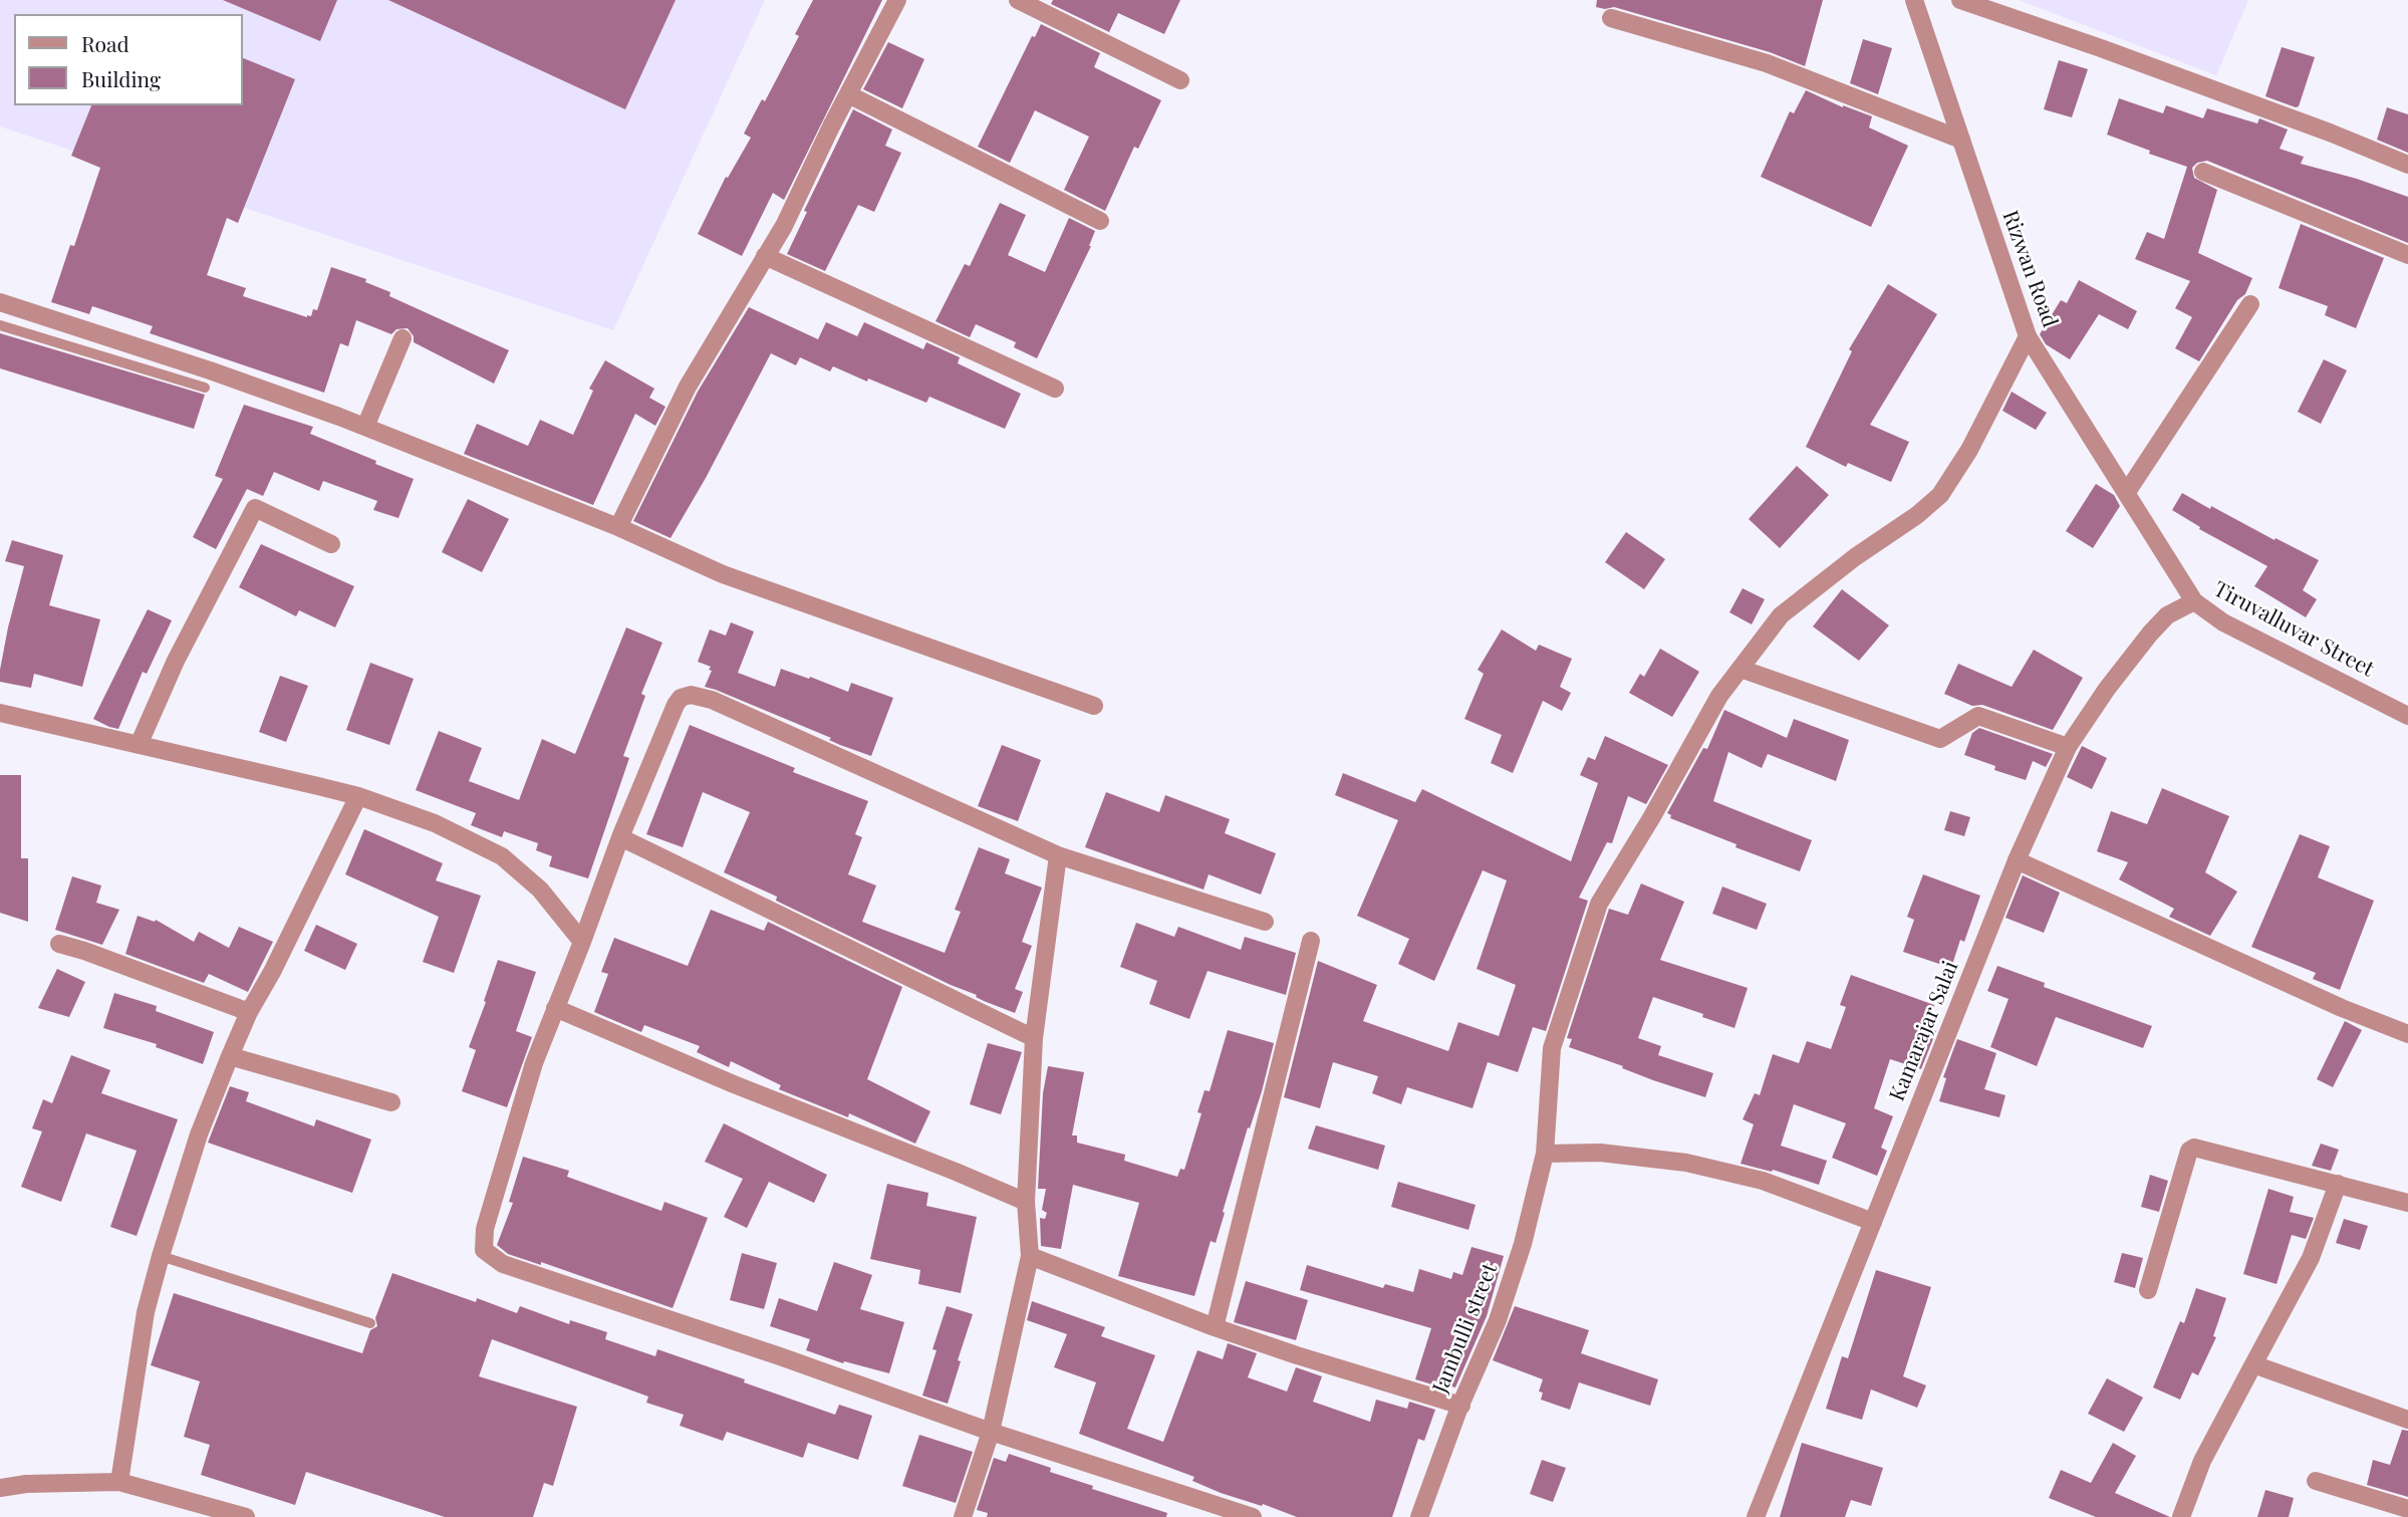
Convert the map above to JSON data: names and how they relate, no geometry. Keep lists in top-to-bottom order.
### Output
{
  "streets": {
    "street": [
      "Rizwan Road",
      "Tiruvalluvar Street",
      "Kamarajar Salai",
      "Jambulli street"
    ]
  },
  "crossings": [
    ["Rizwan Road", "Tiruvalluvar Street"],
    ["Rizwan Road", "Kamarajar Salai"],
    ["Rizwan Road", "Jambulli street"],
    ["Tiruvalluvar Street", "Kamarajar Salai"]
  ],
  "legend": ["Road", "Building"]
}
